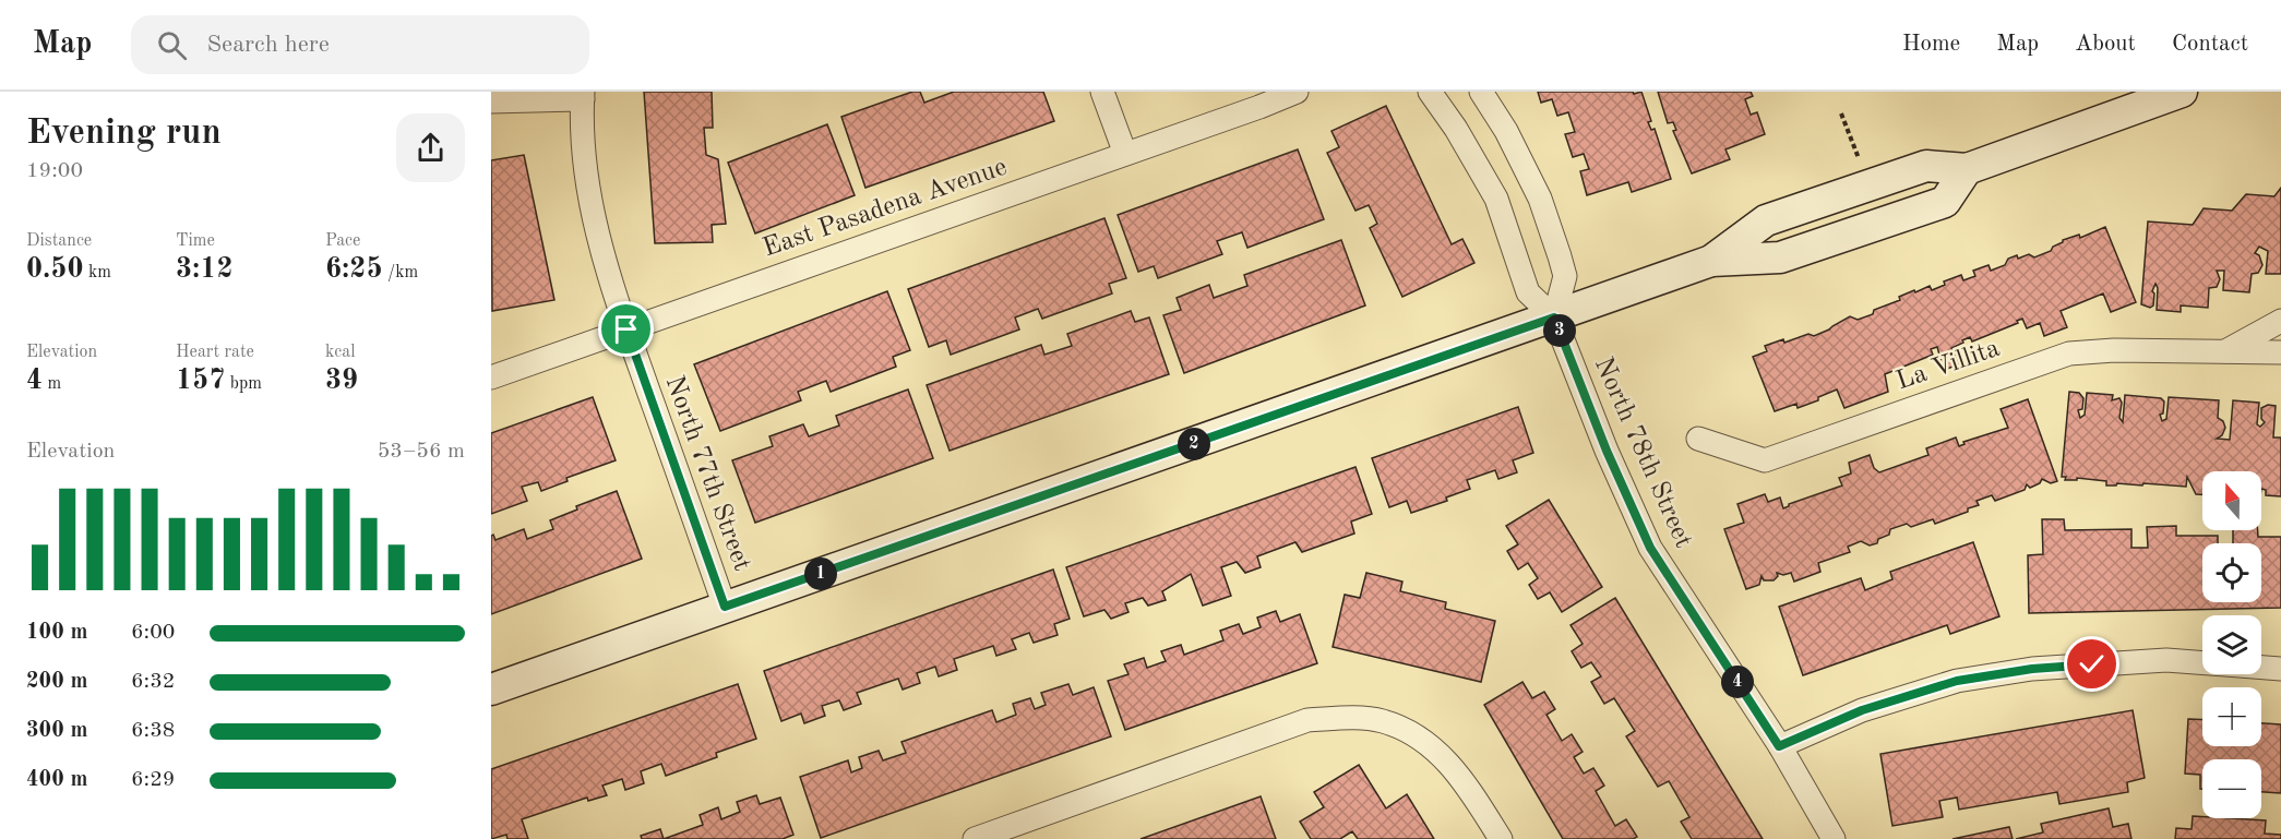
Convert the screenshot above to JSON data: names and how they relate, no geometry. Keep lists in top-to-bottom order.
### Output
{
  "streets": {
    "street": [
      "East Pasadena Avenue",
      "La Villita",
      "North 78th Street",
      "North 77th Street"
    ]
  },
  "crossings": [
    ["East Pasadena Avenue", "North 77th Street"]
  ],
  "north": "top",
  "page": {
    "header": "Map",
    "search": "Search here",
    "nav": [
      "Home",
      "Map",
      "About",
      "Contact"
    ],
    "heading": ["Evening run", "19:00"],
    "stats": [
      ["Distance", "0.50 km"],
      ["Time", "3:12"],
      ["Pace", "6:25 /km"],
      ["Elevation", "4 m"],
      ["Heart rate", "157 bpm"],
      ["kcal", "39"]
    ],
    "pins": [
      "3",
      "2",
      "1",
      "4"
    ],
    "chart": ["Elevation", "53–56 m"],
    "map_buttons": ["+", "−"],
    "list": [
      {
        "name": "100 m",
        "note": "6:00"
      },
      {
        "name": "200 m",
        "note": "6:32"
      },
      {
        "name": "300 m",
        "note": "6:38"
      },
      {
        "name": "400 m",
        "note": "6:29"
      }
    ]
  }
}
